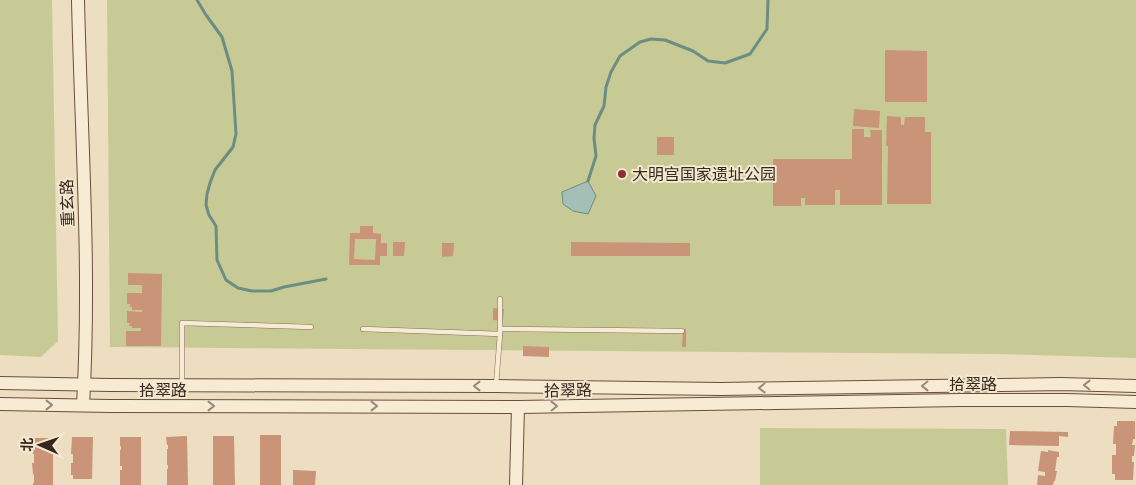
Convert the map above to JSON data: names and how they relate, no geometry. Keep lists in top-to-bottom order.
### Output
{
  "streets": {
    "main road": ["重玄路", "拾翠路"]
  },
  "crossings": [
    ["重玄路", "拾翠路"]
  ],
  "places": ["大明宫国家遗址公园"],
  "north": "left"
}
